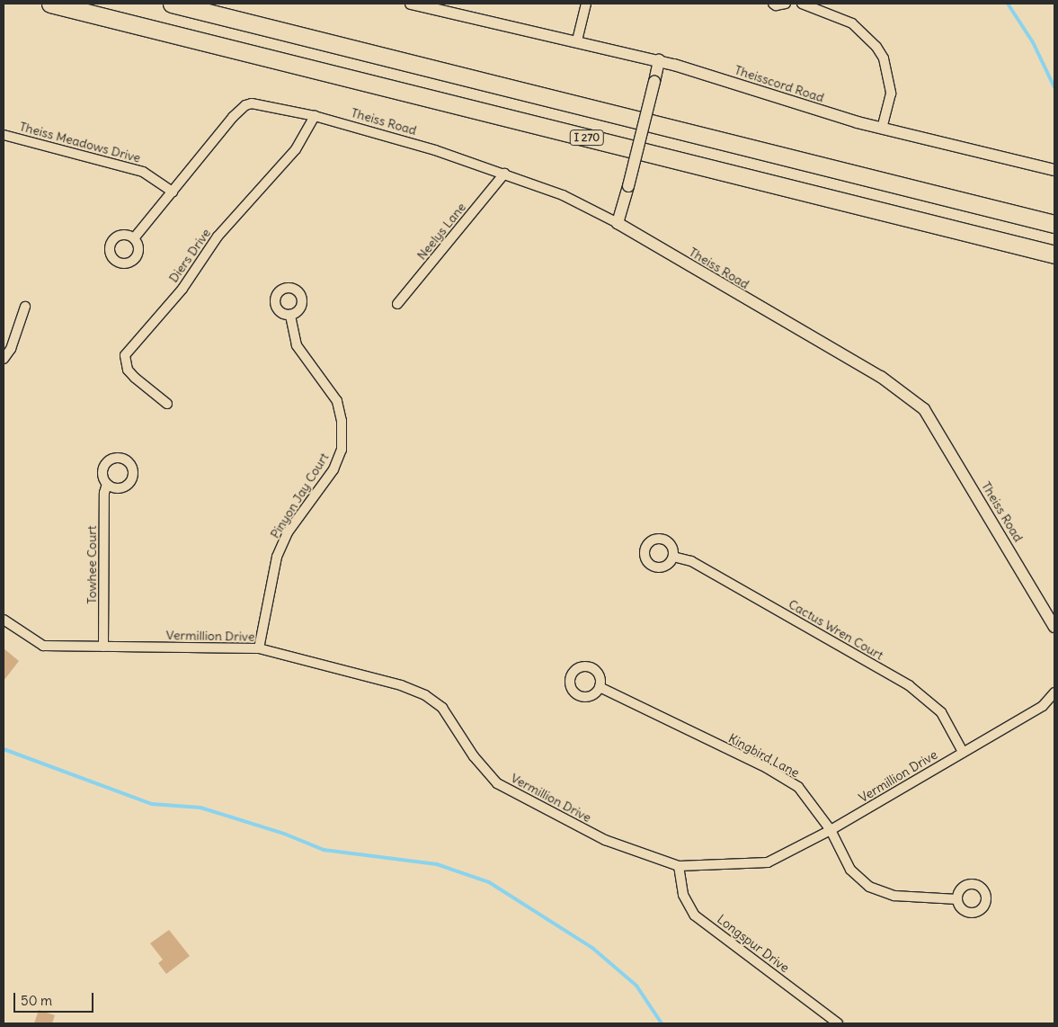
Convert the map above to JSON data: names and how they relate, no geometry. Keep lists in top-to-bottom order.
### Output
{
  "streets": {
    "highway": ["I 270"],
    "street": [
      "Theisscord Road",
      "Theiss Road",
      "Theiss Meadows Drive",
      "Neelys Lane",
      "Diers Drive",
      "Pinyon Jay Court",
      "Towhee Court",
      "Cactus Wren Court",
      "Vermillion Drive",
      "Kingbird Lane",
      "Longspur Drive"
    ]
  },
  "crossings": [
    ["Theiss Road", "Theiss Meadows Drive"],
    ["Theiss Road", "Neelys Lane"],
    ["Theiss Road", "Diers Drive"],
    ["Pinyon Jay Court", "Vermillion Drive"],
    ["Towhee Court", "Vermillion Drive"],
    ["Cactus Wren Court", "Vermillion Drive"],
    ["Vermillion Drive", "Kingbird Lane"],
    ["Vermillion Drive", "Longspur Drive"]
  ],
  "scale_bar": "50 m"
}
